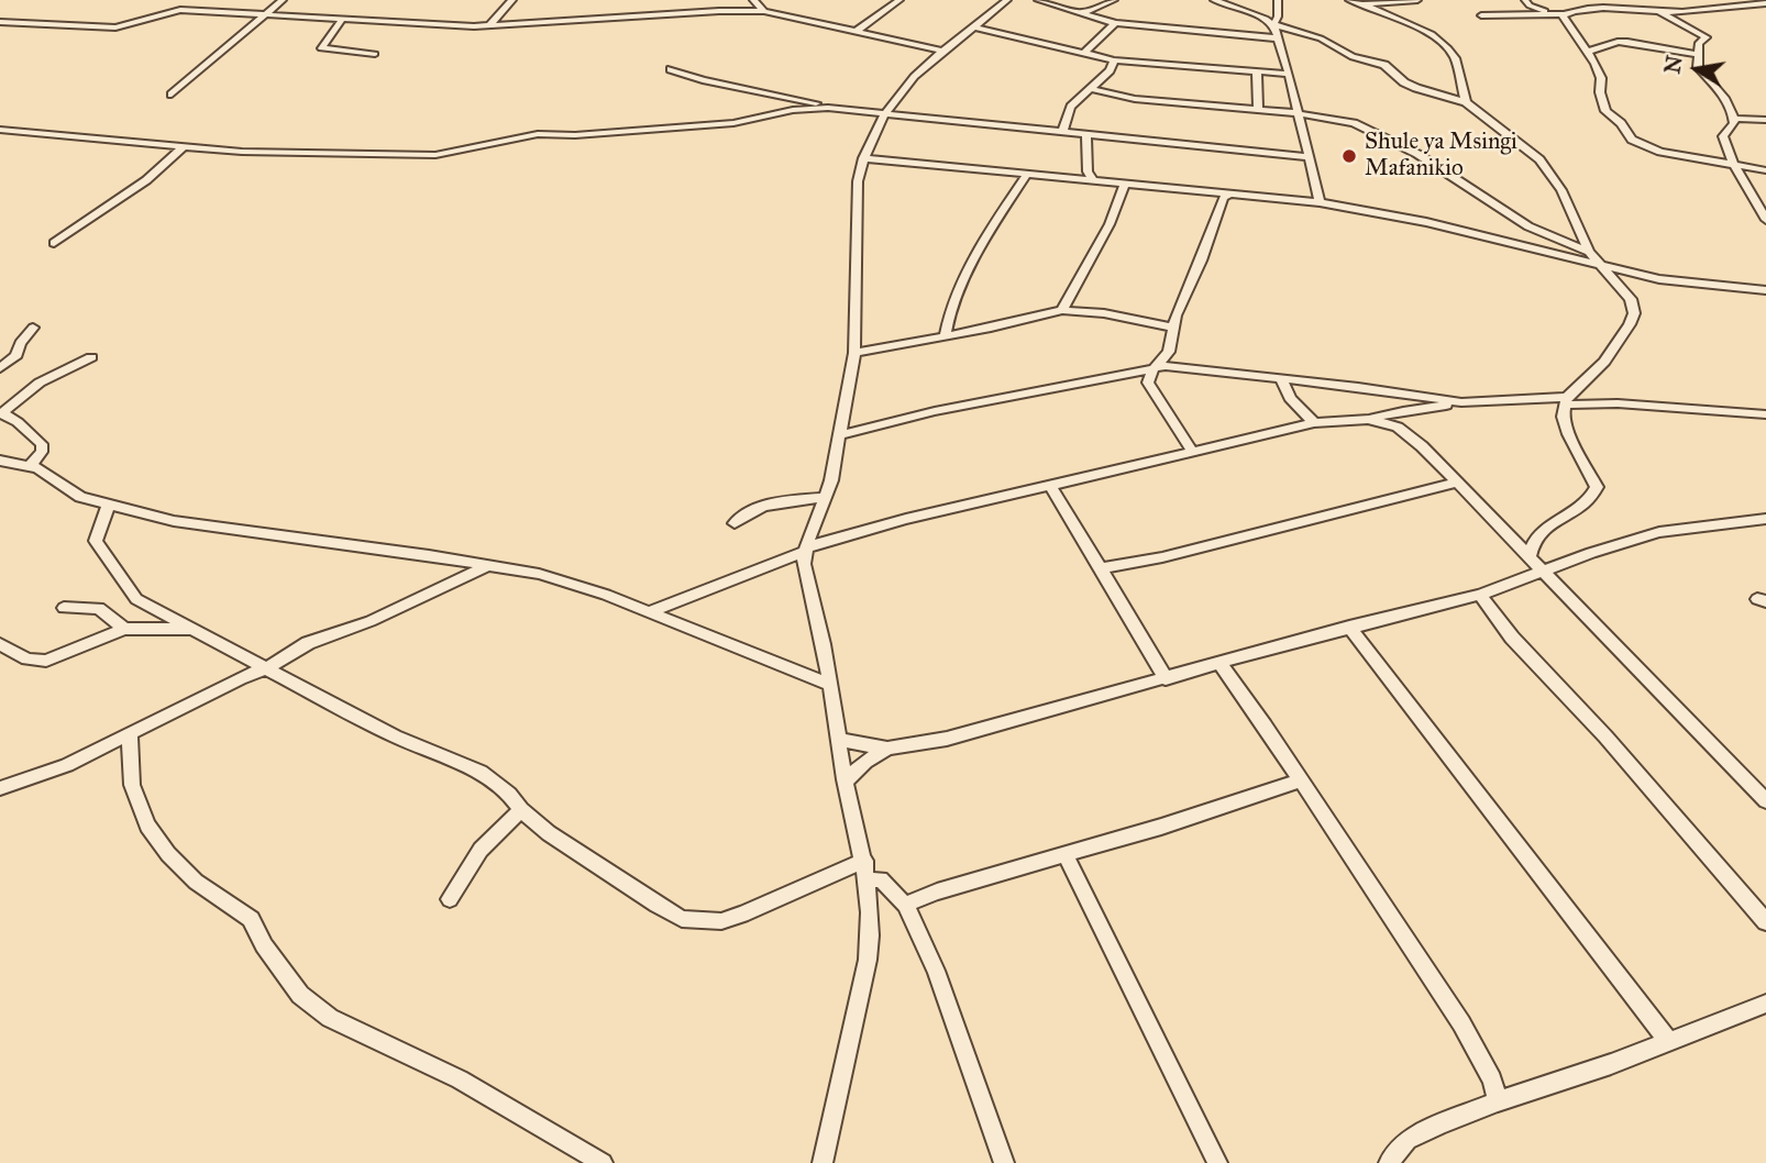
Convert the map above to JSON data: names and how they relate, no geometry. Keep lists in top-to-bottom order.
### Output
{
  "places": ["Shule ya Msingi Mafanikio"],
  "north": "left"
}
